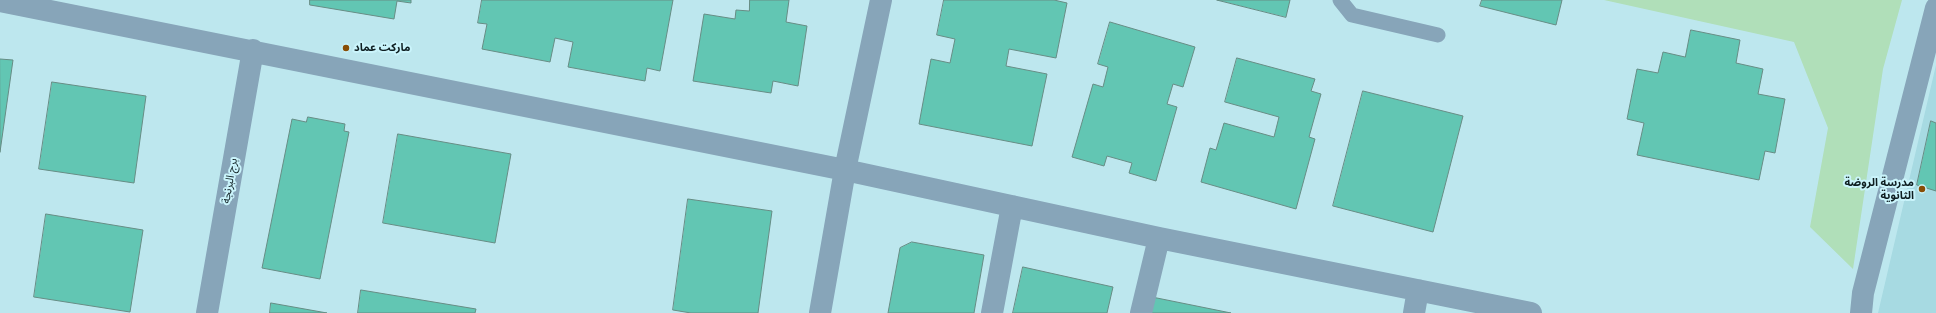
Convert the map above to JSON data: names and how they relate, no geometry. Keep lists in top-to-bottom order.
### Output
{
  "streets": {
    "street": ["برج البرنجة"]
  },
  "places": ["ماركت عماد", "مدرسة الروضة الثانوية"]
}
